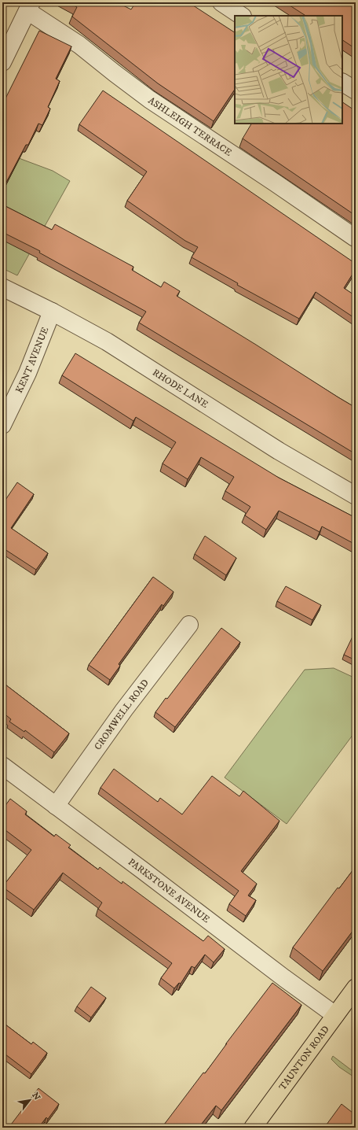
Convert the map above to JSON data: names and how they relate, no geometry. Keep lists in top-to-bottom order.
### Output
{
  "streets": {
    "main road": ["TAUNTON ROAD"],
    "street": [
      "ASHLEIGH TERRACE",
      "KENT AVENUE",
      "RHODE LANE",
      "CROMWELL ROAD",
      "PARKSTONE AVENUE"
    ]
  },
  "crossings": [
    ["KENT AVENUE", "RHODE LANE"],
    ["CROMWELL ROAD", "PARKSTONE AVENUE"],
    ["PARKSTONE AVENUE", "TAUNTON ROAD"]
  ],
  "north": "top right"
}
